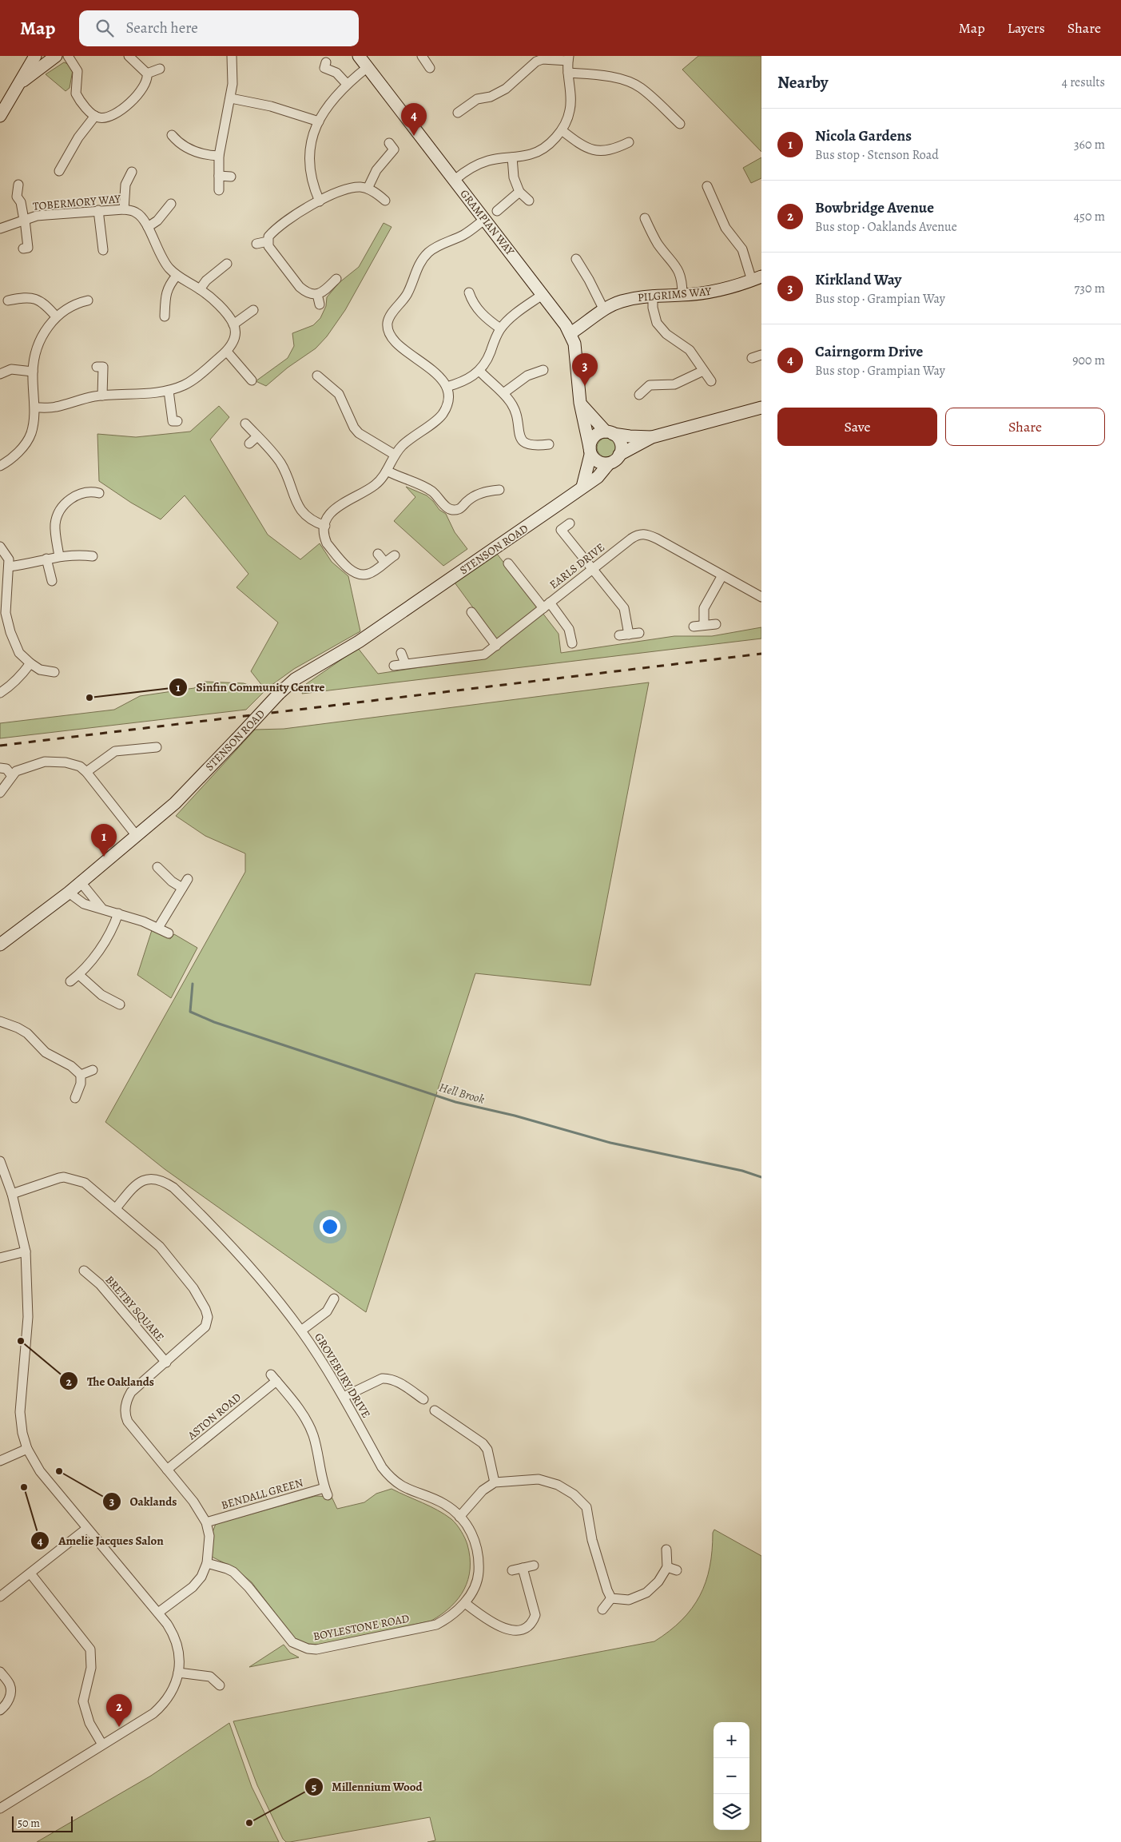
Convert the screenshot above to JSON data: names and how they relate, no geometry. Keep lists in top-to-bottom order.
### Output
{
  "streets": {
    "street": [
      "TOBERMORY WAY",
      "GRAMPIAN WAY",
      "PILGRIMS WAY",
      "STENSON ROAD",
      "EARLS DRIVE",
      "BRETBY SQUARE",
      "GROVEBURY DRIVE",
      "ASTON ROAD",
      "BENDALL GREEN",
      "BOYLESTONE ROAD"
    ]
  },
  "crossings": [
    ["GRAMPIAN WAY", "PILGRIMS WAY"],
    ["GRAMPIAN WAY", "STENSON ROAD"],
    ["GROVEBURY DRIVE", "BOYLESTONE ROAD"],
    ["ASTON ROAD", "BENDALL GREEN"]
  ],
  "water": ["Hell Brook"],
  "places": [
    "Sinfin Community Centre",
    "The Oaklands",
    "Oaklands",
    "Amelie Jacques Salon",
    "Millennium Wood"
  ],
  "scale_bar": "50 m",
  "page": {
    "header": "Map",
    "search": "Search here",
    "nav": ["Map", "Layers", "Share"],
    "heading": ["Nearby", "4 results"],
    "pins": [
      "4",
      "3",
      "1",
      "2"
    ],
    "list": [
      {
        "mark": "1",
        "name": "Nicola Gardens",
        "note": "Bus stop · Stenson Road",
        "value": "360 m"
      },
      {
        "mark": "2",
        "name": "Bowbridge Avenue",
        "note": "Bus stop · Oaklands Avenue",
        "value": "450 m"
      },
      {
        "mark": "3",
        "name": "Kirkland Way",
        "note": "Bus stop · Grampian Way",
        "value": "730 m"
      },
      {
        "mark": "4",
        "name": "Cairngorm Drive",
        "note": "Bus stop · Grampian Way",
        "value": "900 m"
      }
    ],
    "buttons": ["Save", "Share"],
    "map_buttons": ["+", "−"],
    "scale": "50 m"
  }
}
